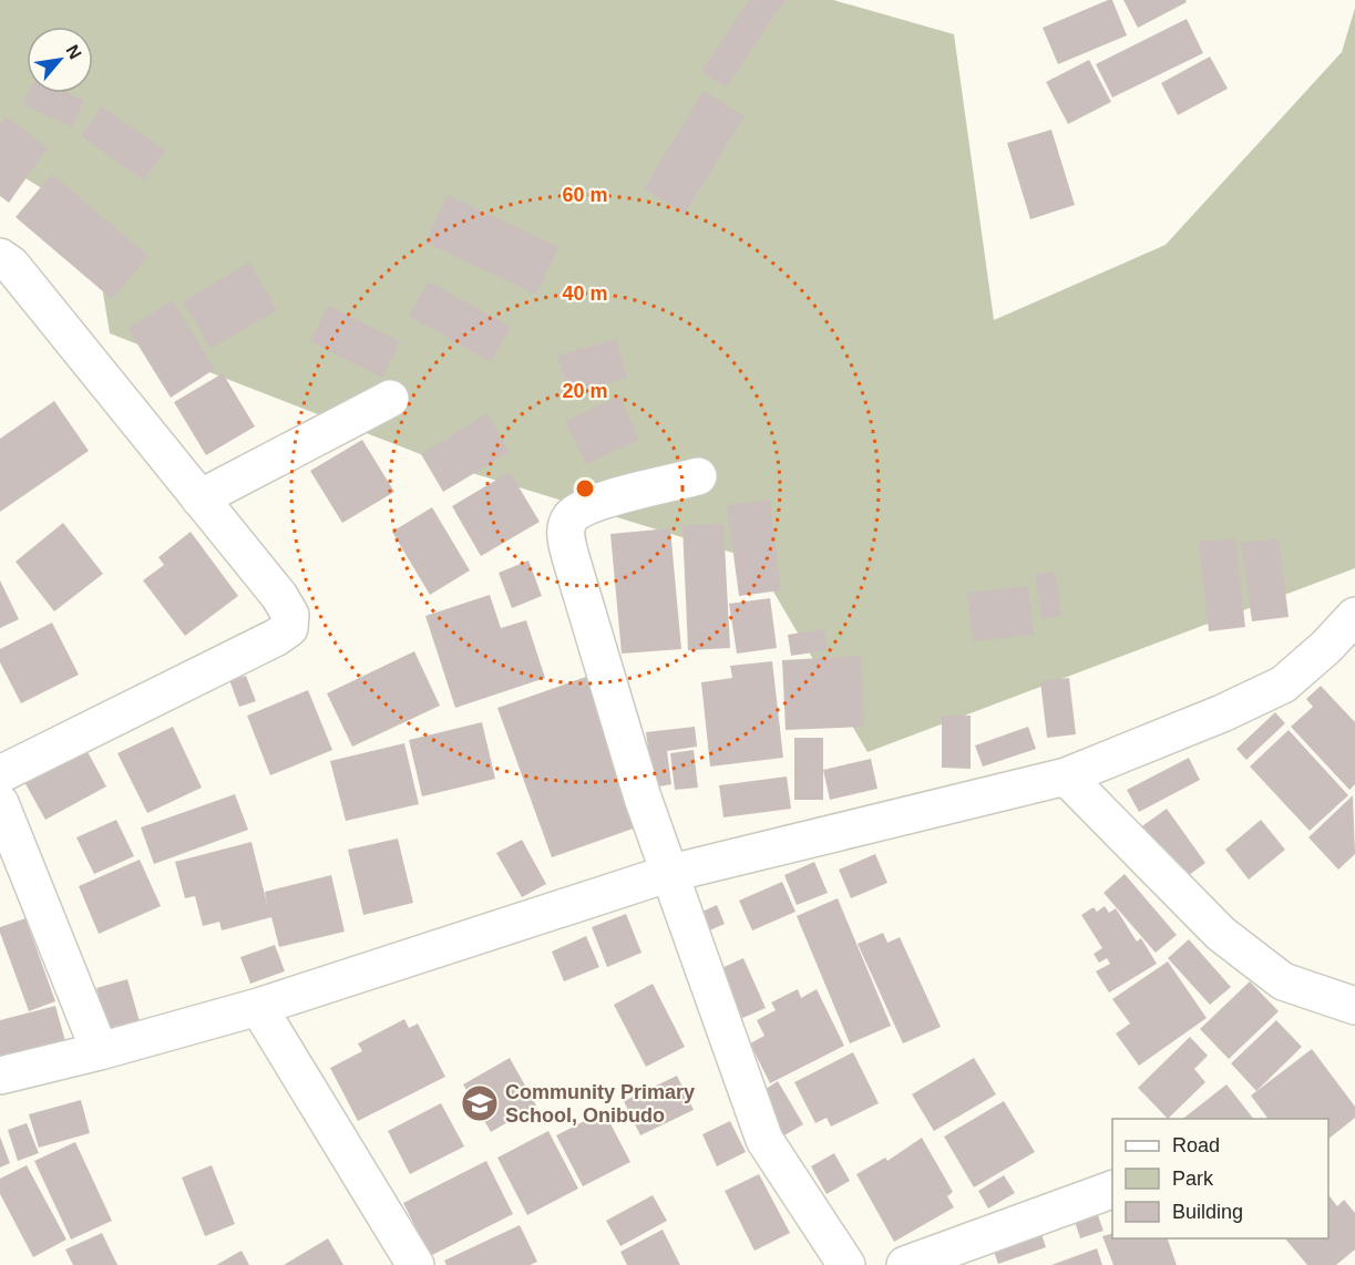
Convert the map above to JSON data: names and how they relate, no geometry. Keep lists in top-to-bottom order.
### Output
{
  "places": {
    "school or university": ["Community Primary School, Onibudo"]
  },
  "legend": ["Road", "Park", "Building"],
  "north": "top right",
  "rings": ["60 m", "40 m", "20 m"]
}
